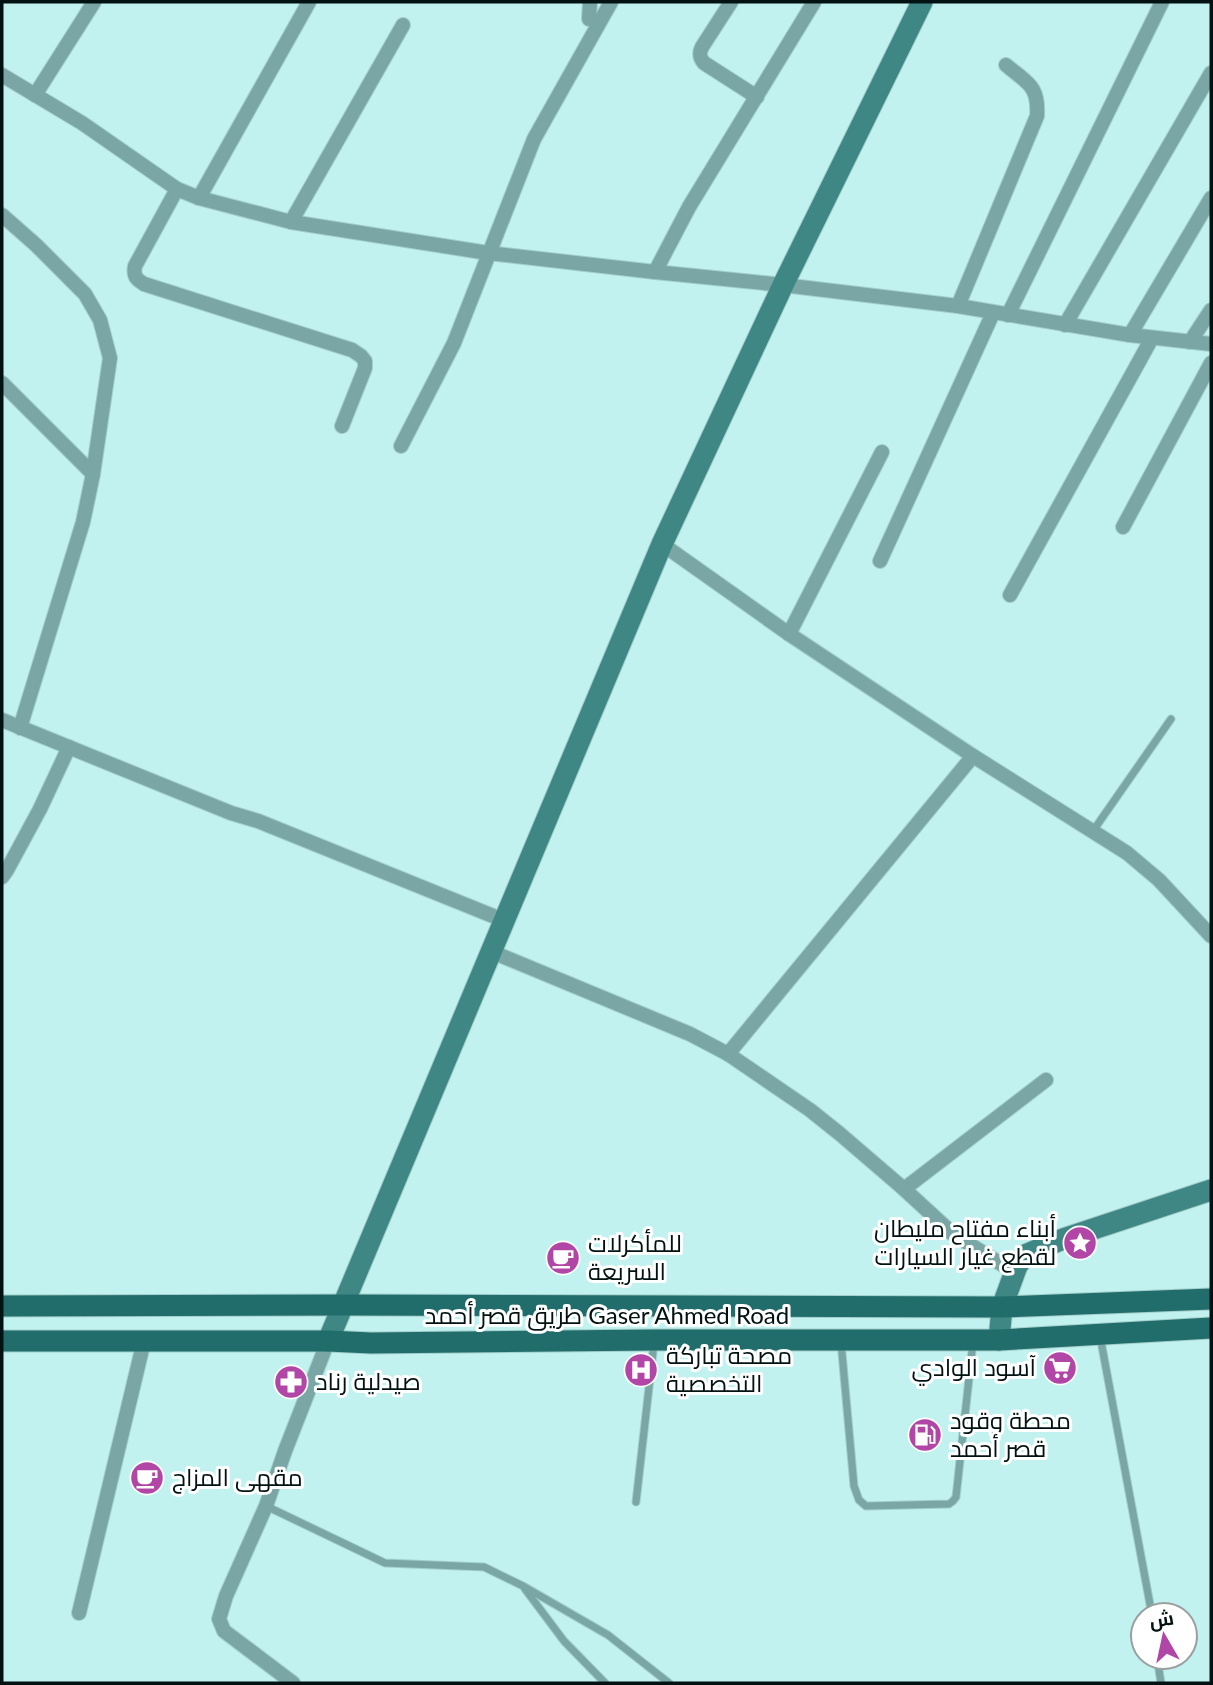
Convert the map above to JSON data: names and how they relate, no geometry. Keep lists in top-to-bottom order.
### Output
{
  "streets": {
    "main road": ["طريق قصر أحمد Gaser Ahmed Road"]
  },
  "places": {
    "place": ["أبناء مفتاح مليطان لقطع غيار السيارات"],
    "cafe": ["للمأكرلات السريعة", "مقهى المزاج"],
    "supermarket": ["آسود الوادي"],
    "hospital": ["مصحة تباركة التخصصية"],
    "pharmacy": ["صيدلية رناد"],
    "fuel station": ["محطة وقود قصر أحمد"]
  },
  "north": "top"
}
